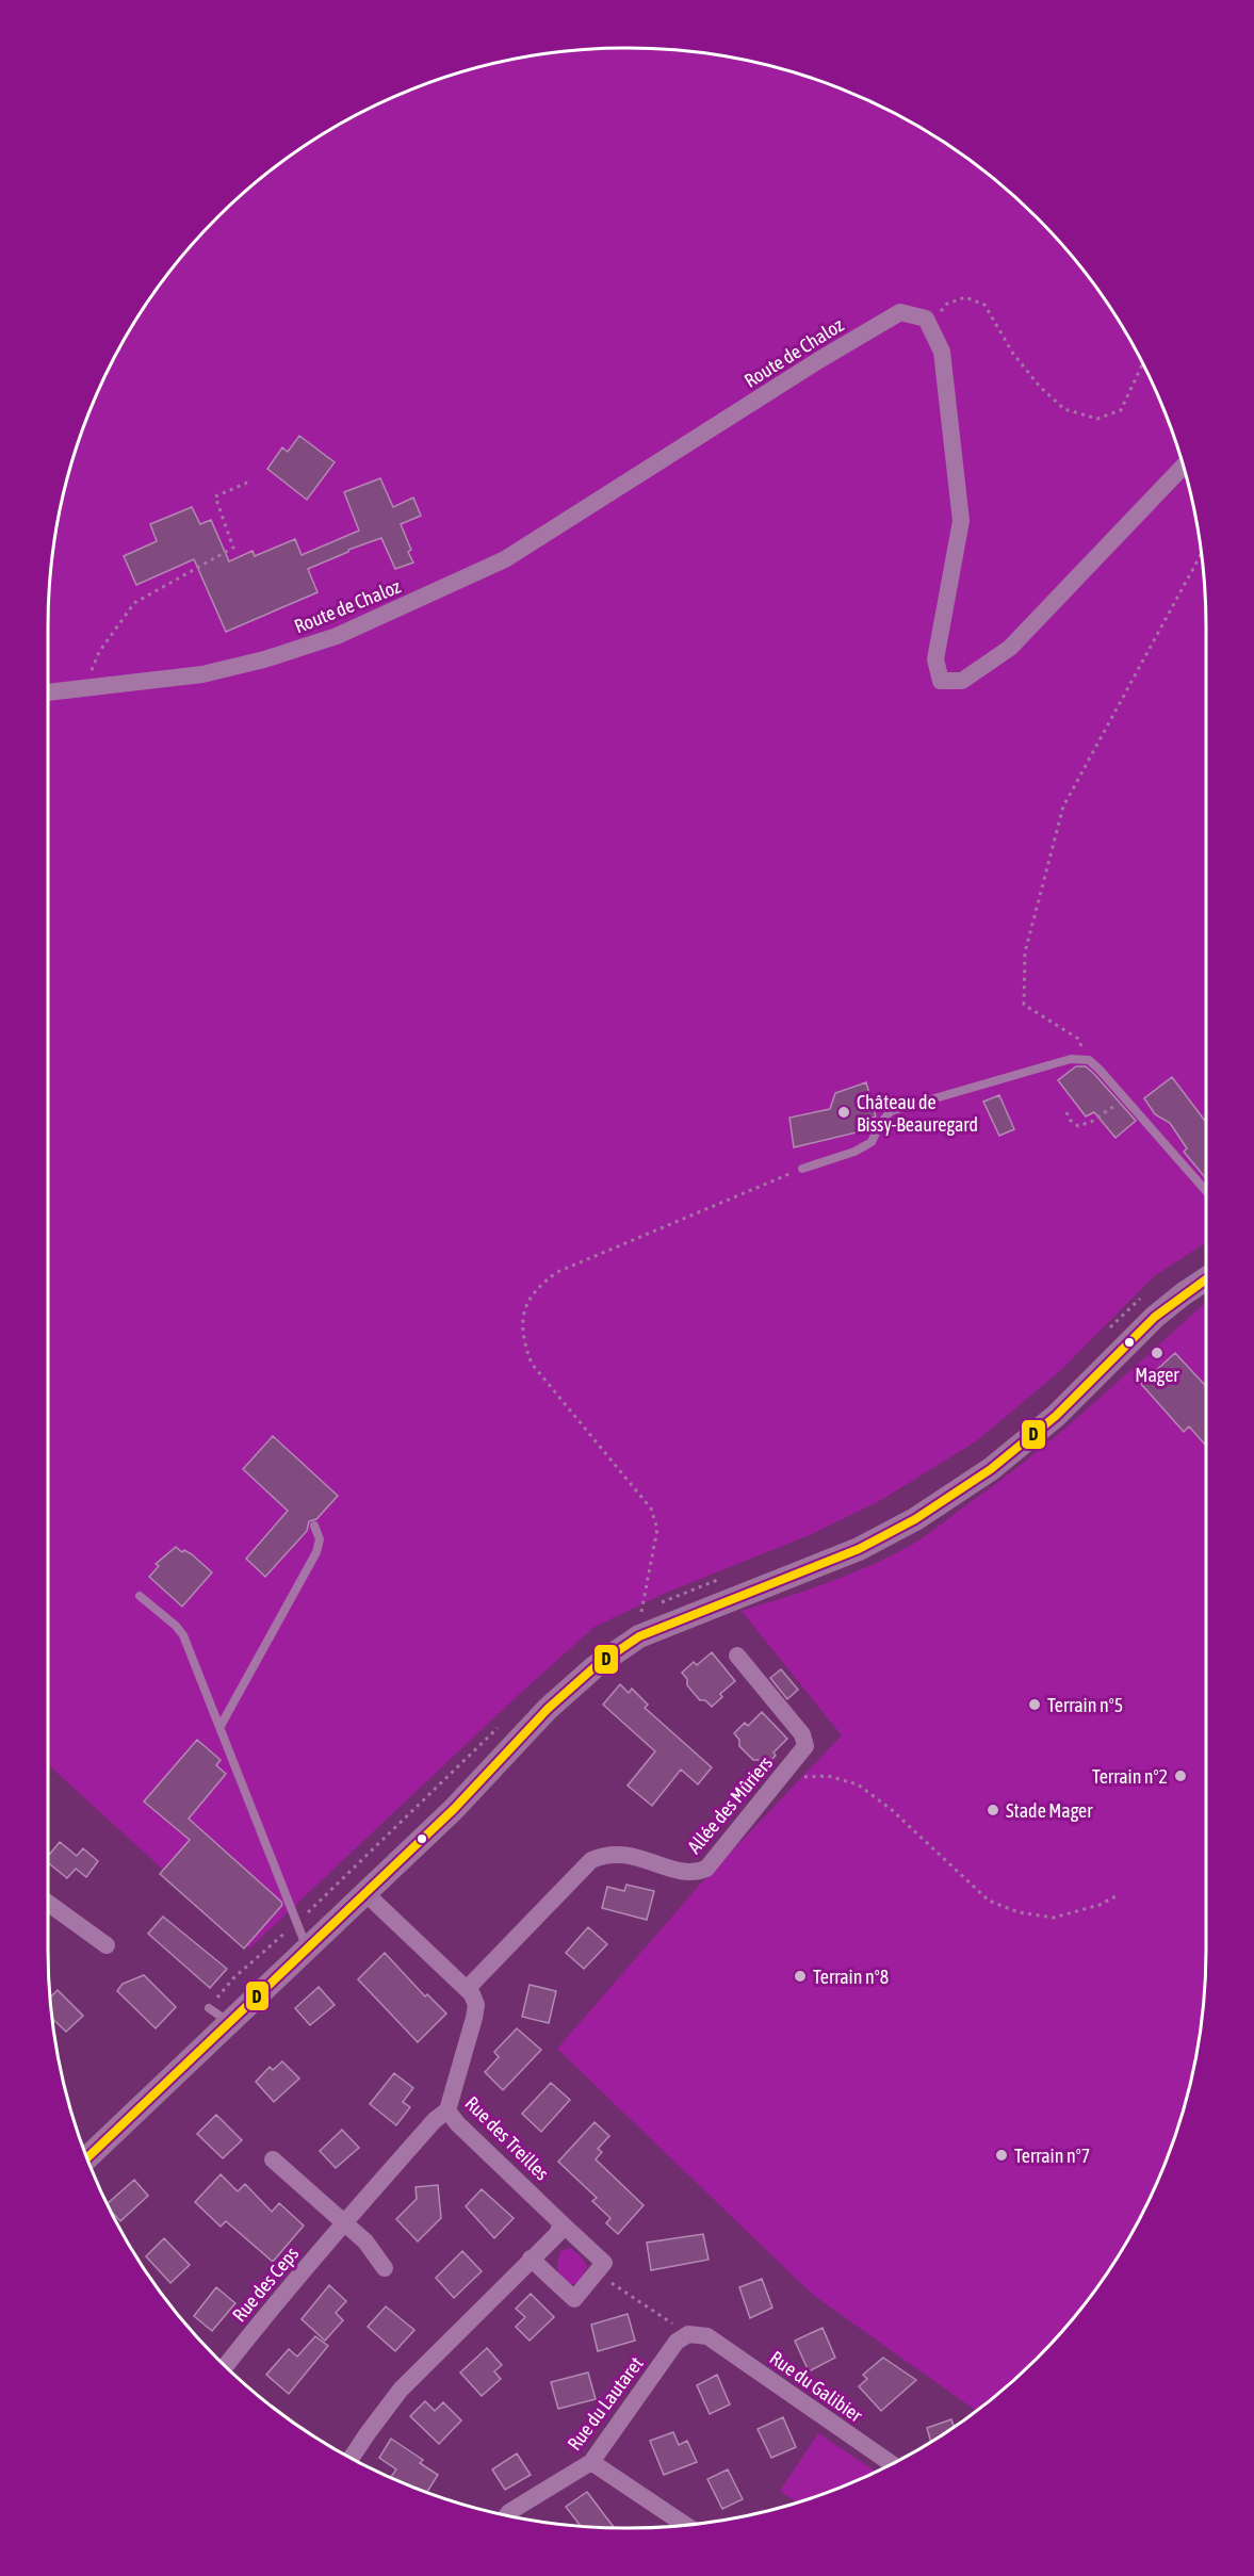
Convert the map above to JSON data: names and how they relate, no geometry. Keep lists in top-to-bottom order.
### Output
{
  "streets": {
    "street": [
      "Route de Chaloz",
      "Allée des Mûriers",
      "Rue des Treilles",
      "Rue des Ceps",
      "Rue du Galibier",
      "Rue du Lautaret"
    ]
  },
  "crossings": [
    ["Allée des Mûriers", "Rue des Treilles"],
    ["Rue des Treilles", "Rue des Ceps"],
    ["Rue du Galibier", "Rue du Lautaret"]
  ],
  "places": [
    "Château de Bissy-Beauregard",
    "Mager",
    "Terrain n°5",
    "Terrain n°2",
    "Stade Mager",
    "Terrain n°8",
    "Terrain n°7"
  ],
  "lines": ["transit line D"]
}
